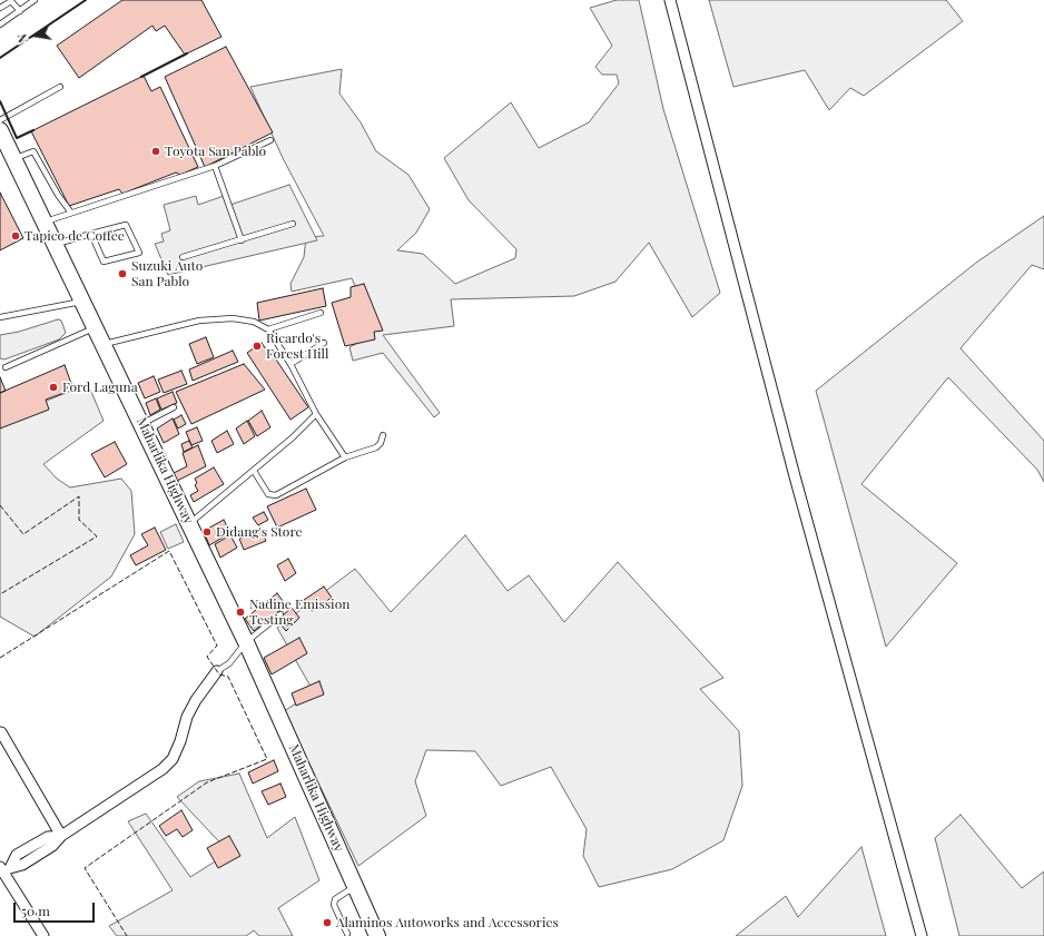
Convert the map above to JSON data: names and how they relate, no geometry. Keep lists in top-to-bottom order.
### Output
{
  "streets": {
    "main road": ["Maharlika Highway"]
  },
  "places": [
    "Toyota San Pablo",
    "Tapico de Coffee",
    "Suzuki Auto San Pablo",
    "Ricardo's Forest Hill",
    "Ford Laguna",
    "Didang's Store",
    "Nadine Emission Testing",
    "Alaminos Autoworks and Accessories"
  ],
  "scale_bar": "50 m",
  "north": "left"
}
